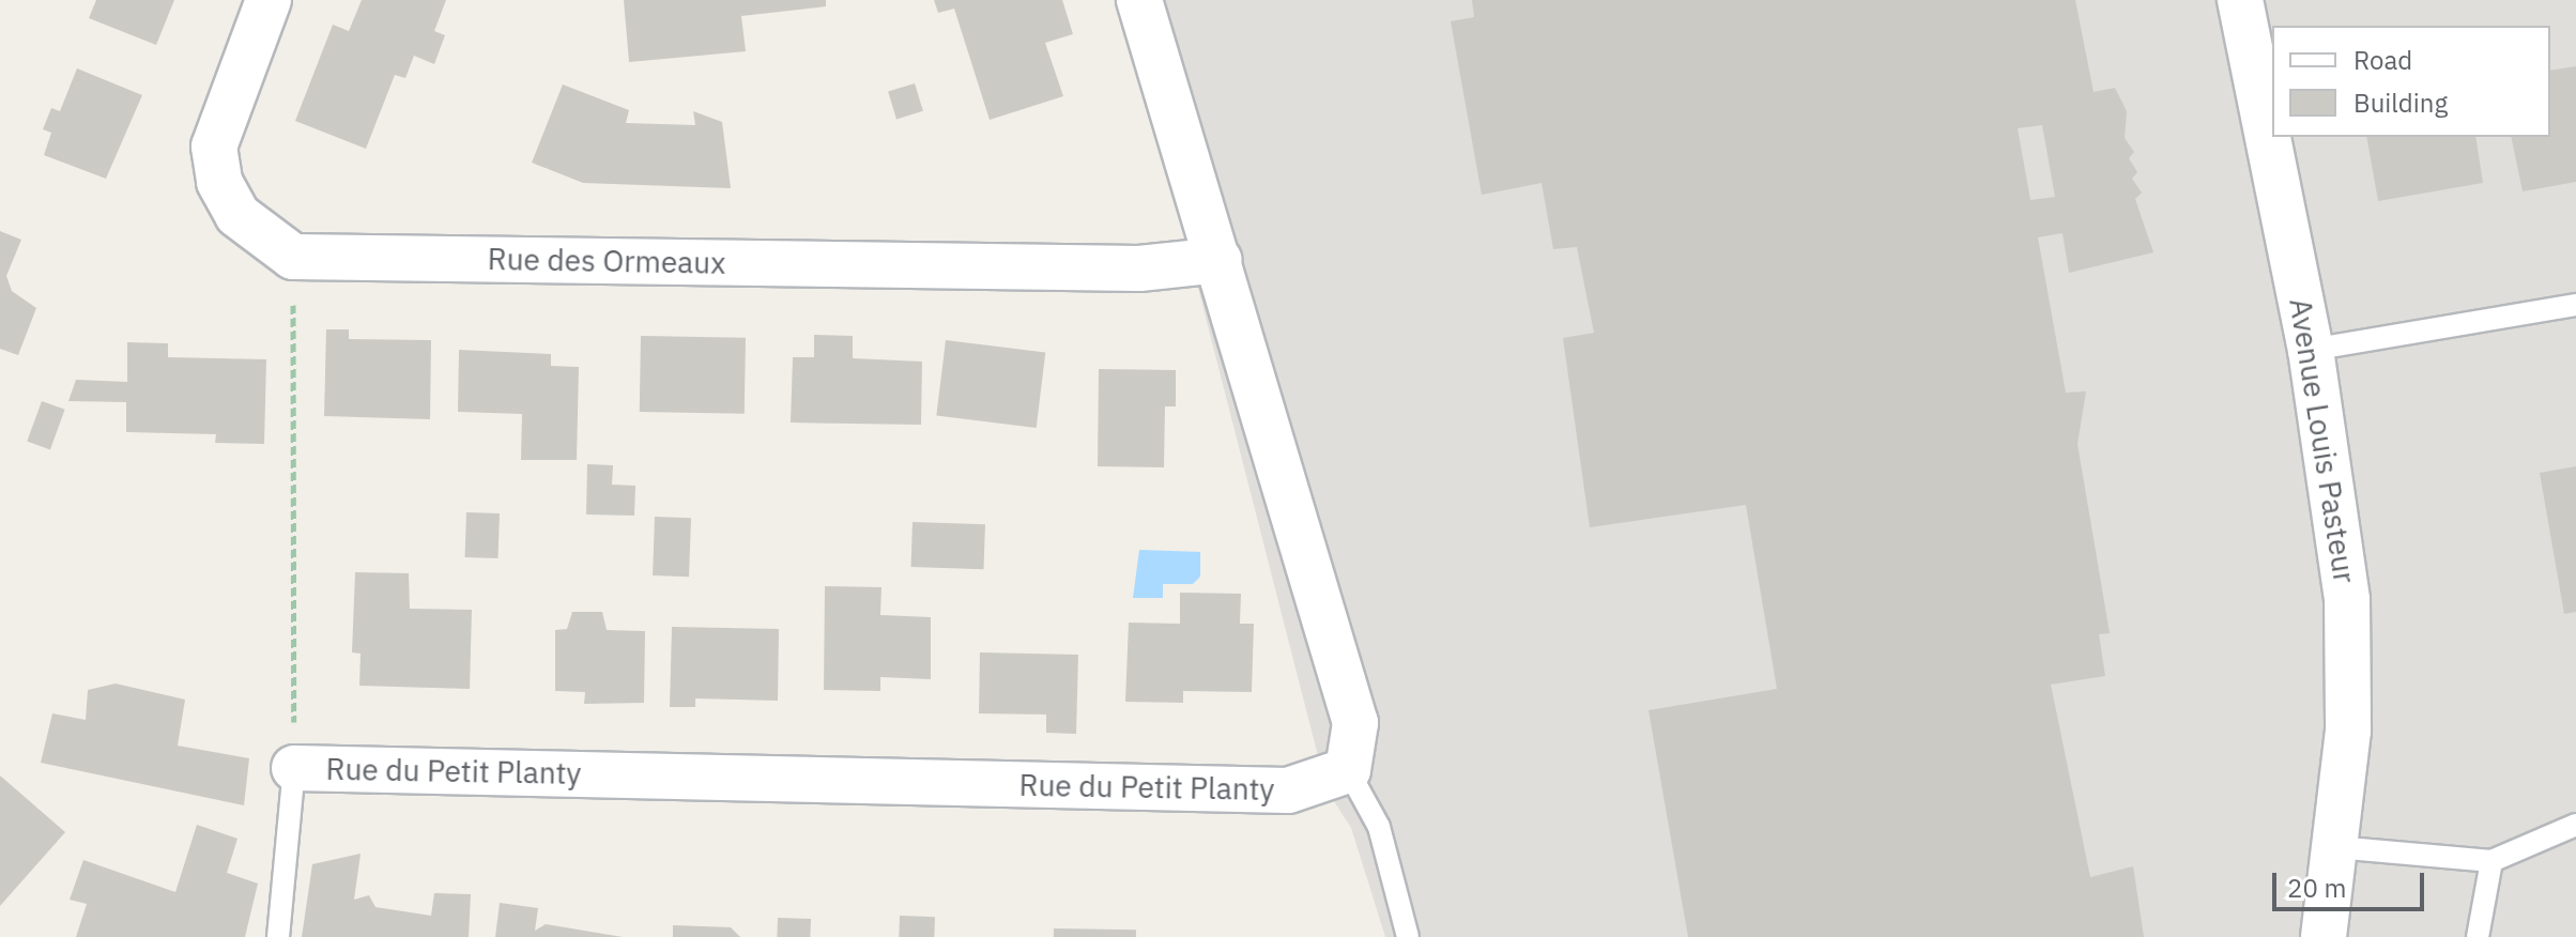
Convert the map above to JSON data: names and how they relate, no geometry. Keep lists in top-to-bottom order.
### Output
{
  "streets": {
    "street": ["Rue des Ormeaux", "Avenue Louis Pasteur", "Rue du Petit Planty"]
  },
  "legend": ["Road", "Building"],
  "scale_bar": "20 m"
}
